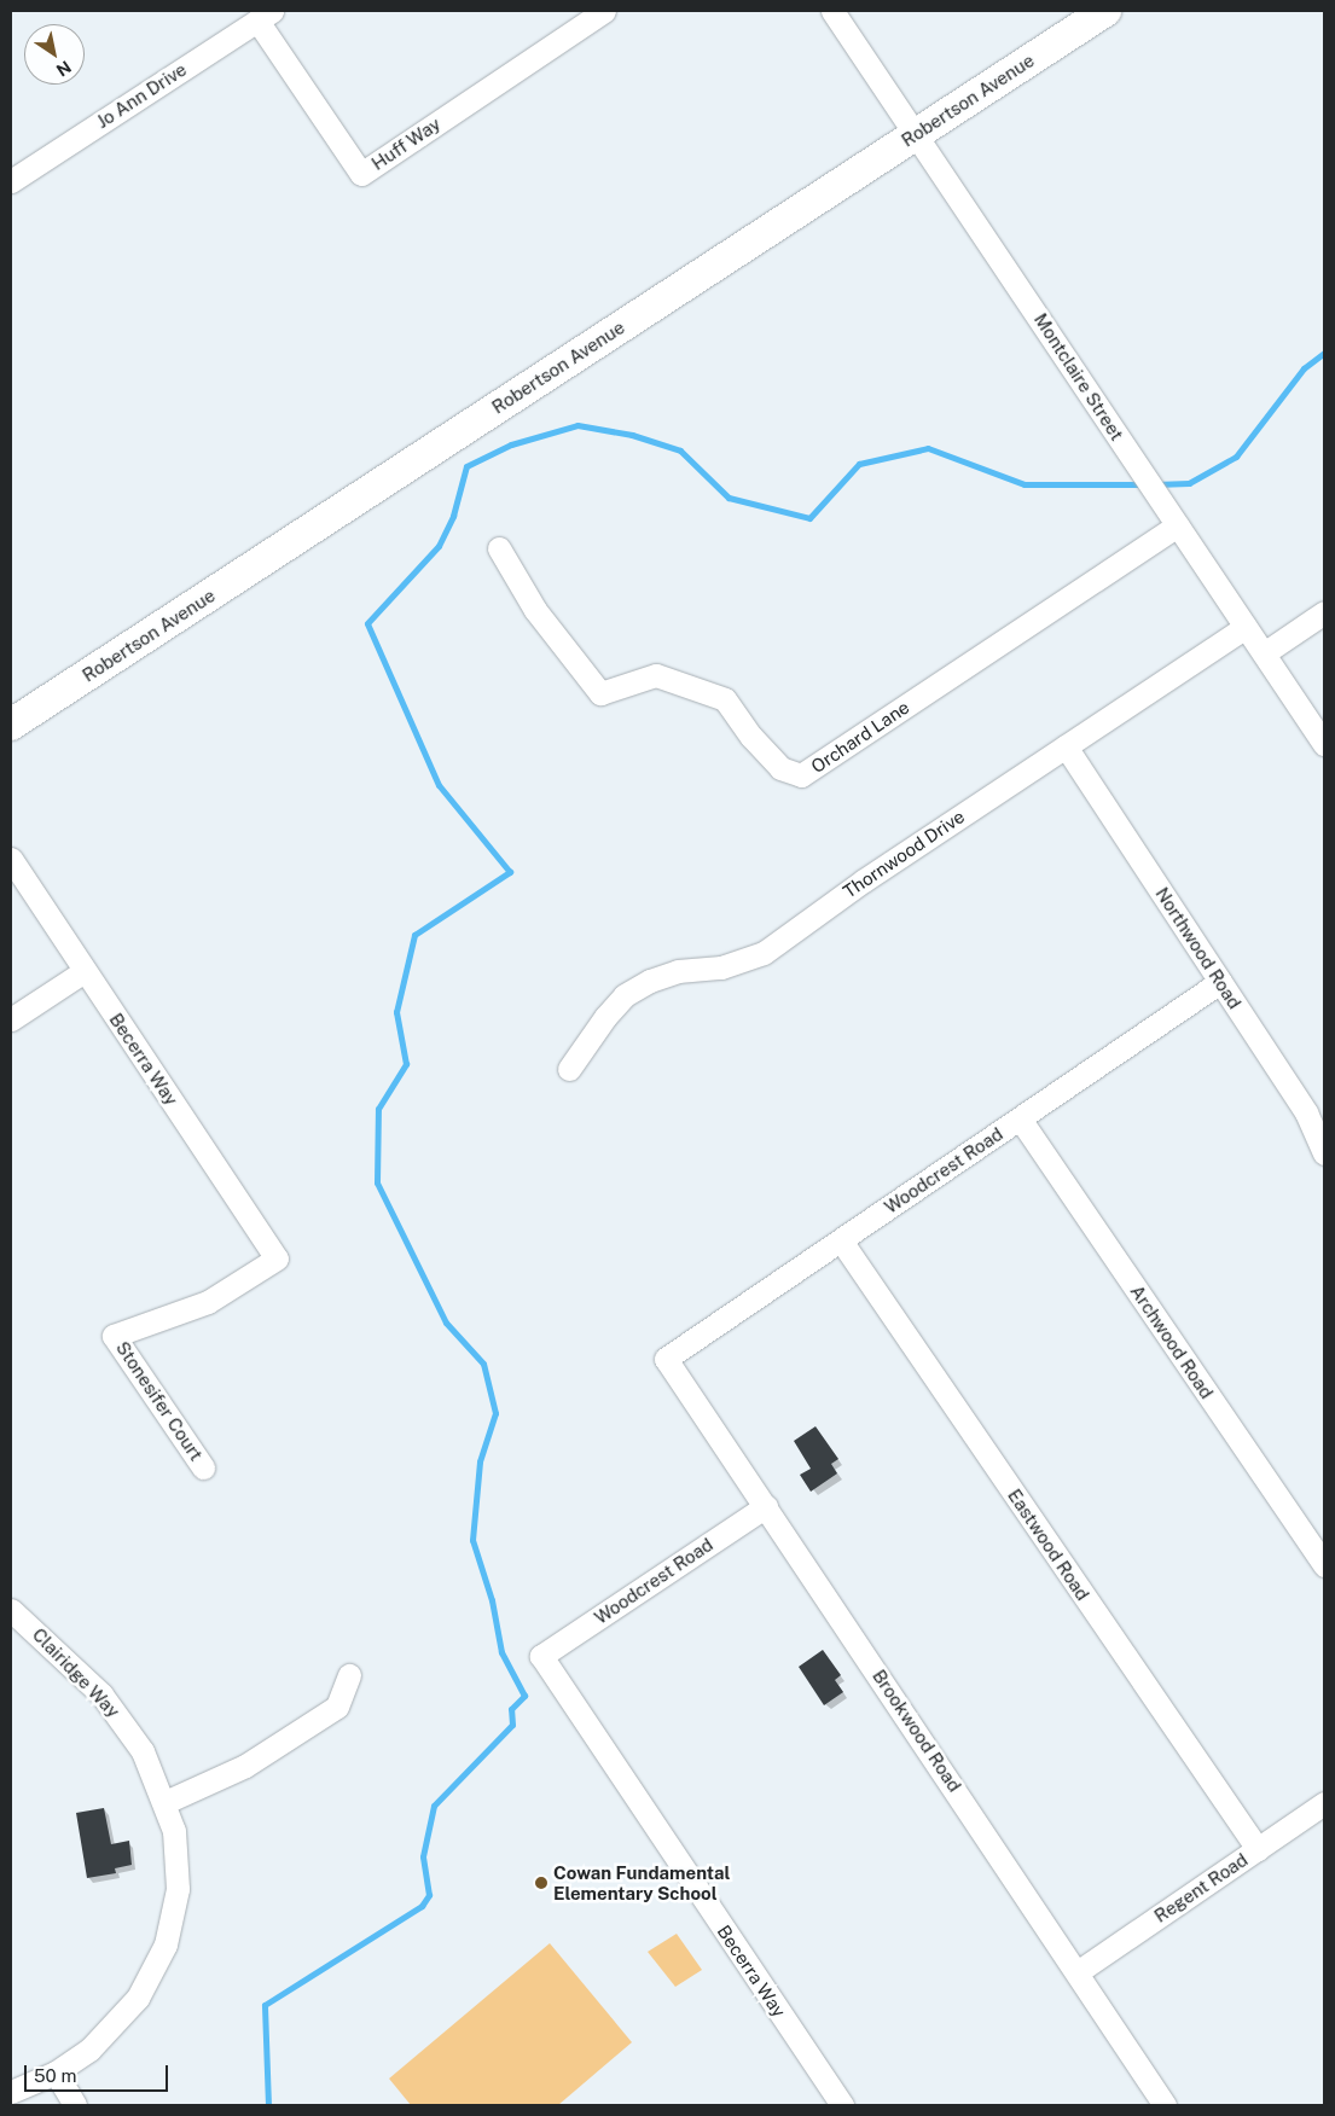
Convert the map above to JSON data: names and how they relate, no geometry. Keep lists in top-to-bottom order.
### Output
{
  "streets": {
    "street": [
      "Jo Ann Drive",
      "Robertson Avenue",
      "Huff Way",
      "Montclaire Street",
      "Orchard Lane",
      "Thornwood Drive",
      "Northwood Road",
      "Becerra Way",
      "Woodcrest Road",
      "Archwood Road",
      "Stonesifer Court",
      "Eastwood Road",
      "Clairidge Way",
      "Brookwood Road",
      "Regent Road"
    ]
  },
  "crossings": [
    ["Jo Ann Drive", "Huff Way"],
    ["Robertson Avenue", "Montclaire Street"],
    ["Montclaire Street", "Orchard Lane"],
    ["Montclaire Street", "Thornwood Drive"],
    ["Thornwood Drive", "Northwood Road"],
    ["Northwood Road", "Woodcrest Road"],
    ["Becerra Way", "Woodcrest Road"],
    ["Becerra Way", "Stonesifer Court"],
    ["Woodcrest Road", "Archwood Road"],
    ["Woodcrest Road", "Eastwood Road"],
    ["Woodcrest Road", "Brookwood Road"],
    ["Eastwood Road", "Regent Road"],
    ["Brookwood Road", "Regent Road"]
  ],
  "places": ["Cowan Fundamental Elementary School"],
  "scale_bar": "50 m",
  "north": "bottom right"
}
